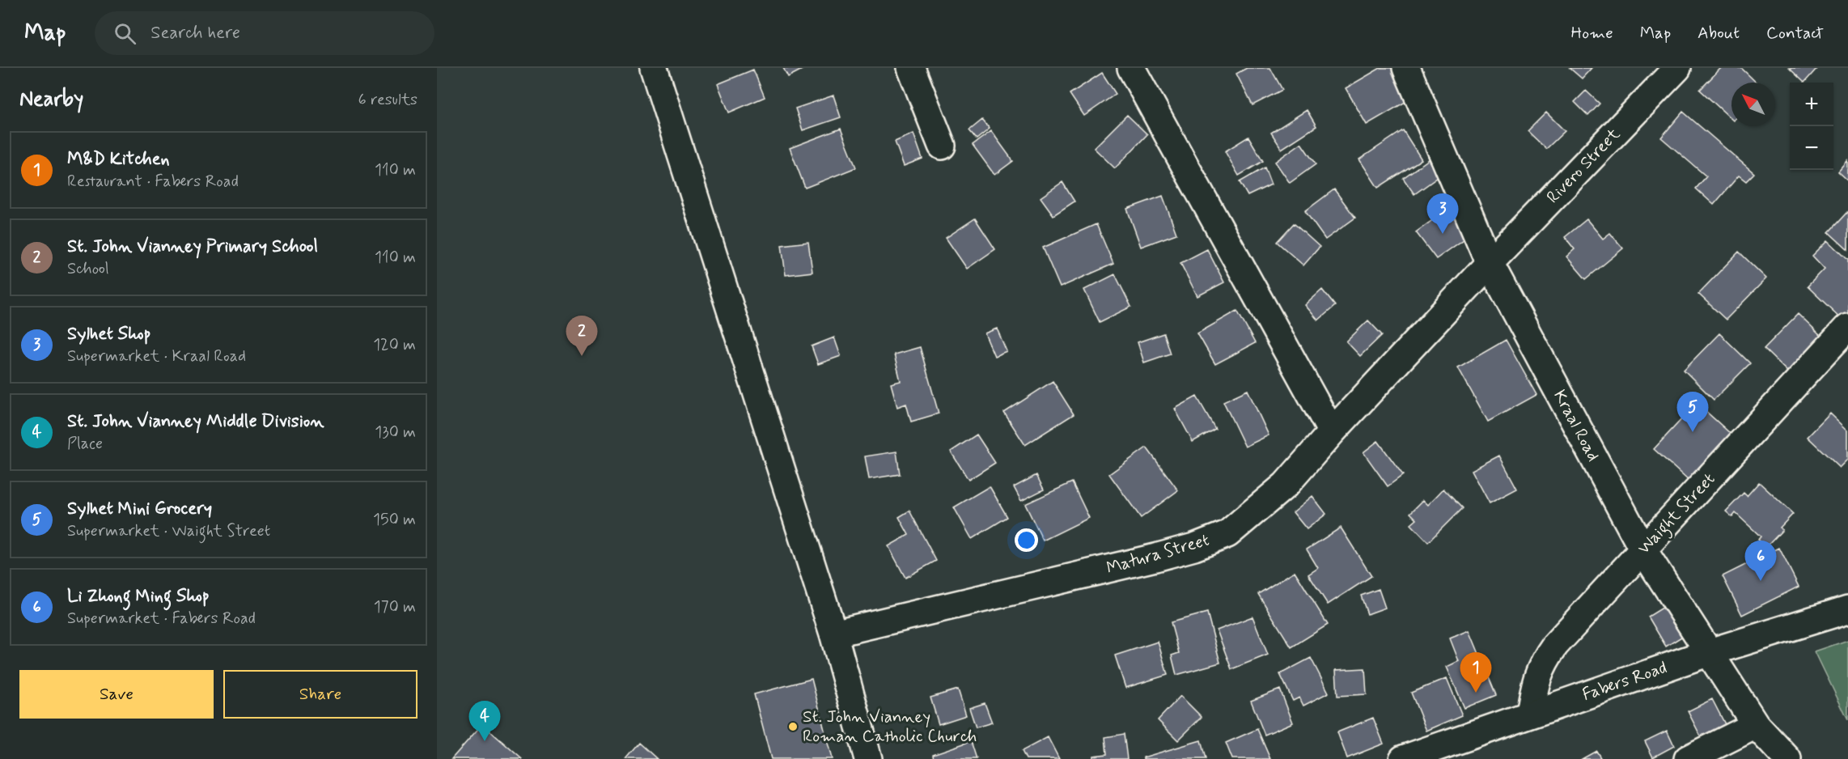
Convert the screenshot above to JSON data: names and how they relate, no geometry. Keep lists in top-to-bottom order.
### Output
{
  "streets": {
    "street": [
      "Rivero Street",
      "Kraal Road",
      "Waight Street",
      "Matura Street",
      "Fabers Road"
    ]
  },
  "crossings": [
    ["Rivero Street", "Kraal Road"],
    ["Rivero Street", "Matura Street"],
    ["Kraal Road", "Waight Street"],
    ["Kraal Road", "Matura Street"],
    ["Kraal Road", "Fabers Road"],
    ["Waight Street", "Fabers Road"]
  ],
  "places": ["St. John Vianney Roman Catholic Church"],
  "north": "top left",
  "page": {
    "header": "Map",
    "search": "Search here",
    "nav": [
      "Home",
      "Map",
      "About",
      "Contact"
    ],
    "heading": ["Nearby", "6 results"],
    "map_buttons": ["+", "−"],
    "list": [
      {
        "mark": "1",
        "name": "M&D Kitchen",
        "note": "Restaurant · Fabers Road",
        "value": "110 m"
      },
      {
        "mark": "2",
        "name": "St. John Vianney Primary School",
        "note": "School",
        "value": "110 m"
      },
      {
        "mark": "3",
        "name": "Sylhet Shop",
        "note": "Supermarket · Kraal Road",
        "value": "120 m"
      },
      {
        "mark": "4",
        "name": "St. John Vianney Middle Division",
        "note": "Place",
        "value": "130 m"
      },
      {
        "mark": "5",
        "name": "Sylhet Mini Grocery",
        "note": "Supermarket · Waight Street",
        "value": "150 m"
      },
      {
        "mark": "6",
        "name": "Li Zhong Ming Shop",
        "note": "Supermarket · Fabers Road",
        "value": "170 m"
      }
    ],
    "pins": [
      "3",
      "2",
      "5",
      "6",
      "1",
      "4"
    ],
    "buttons": ["Save", "Share"]
  }
}
